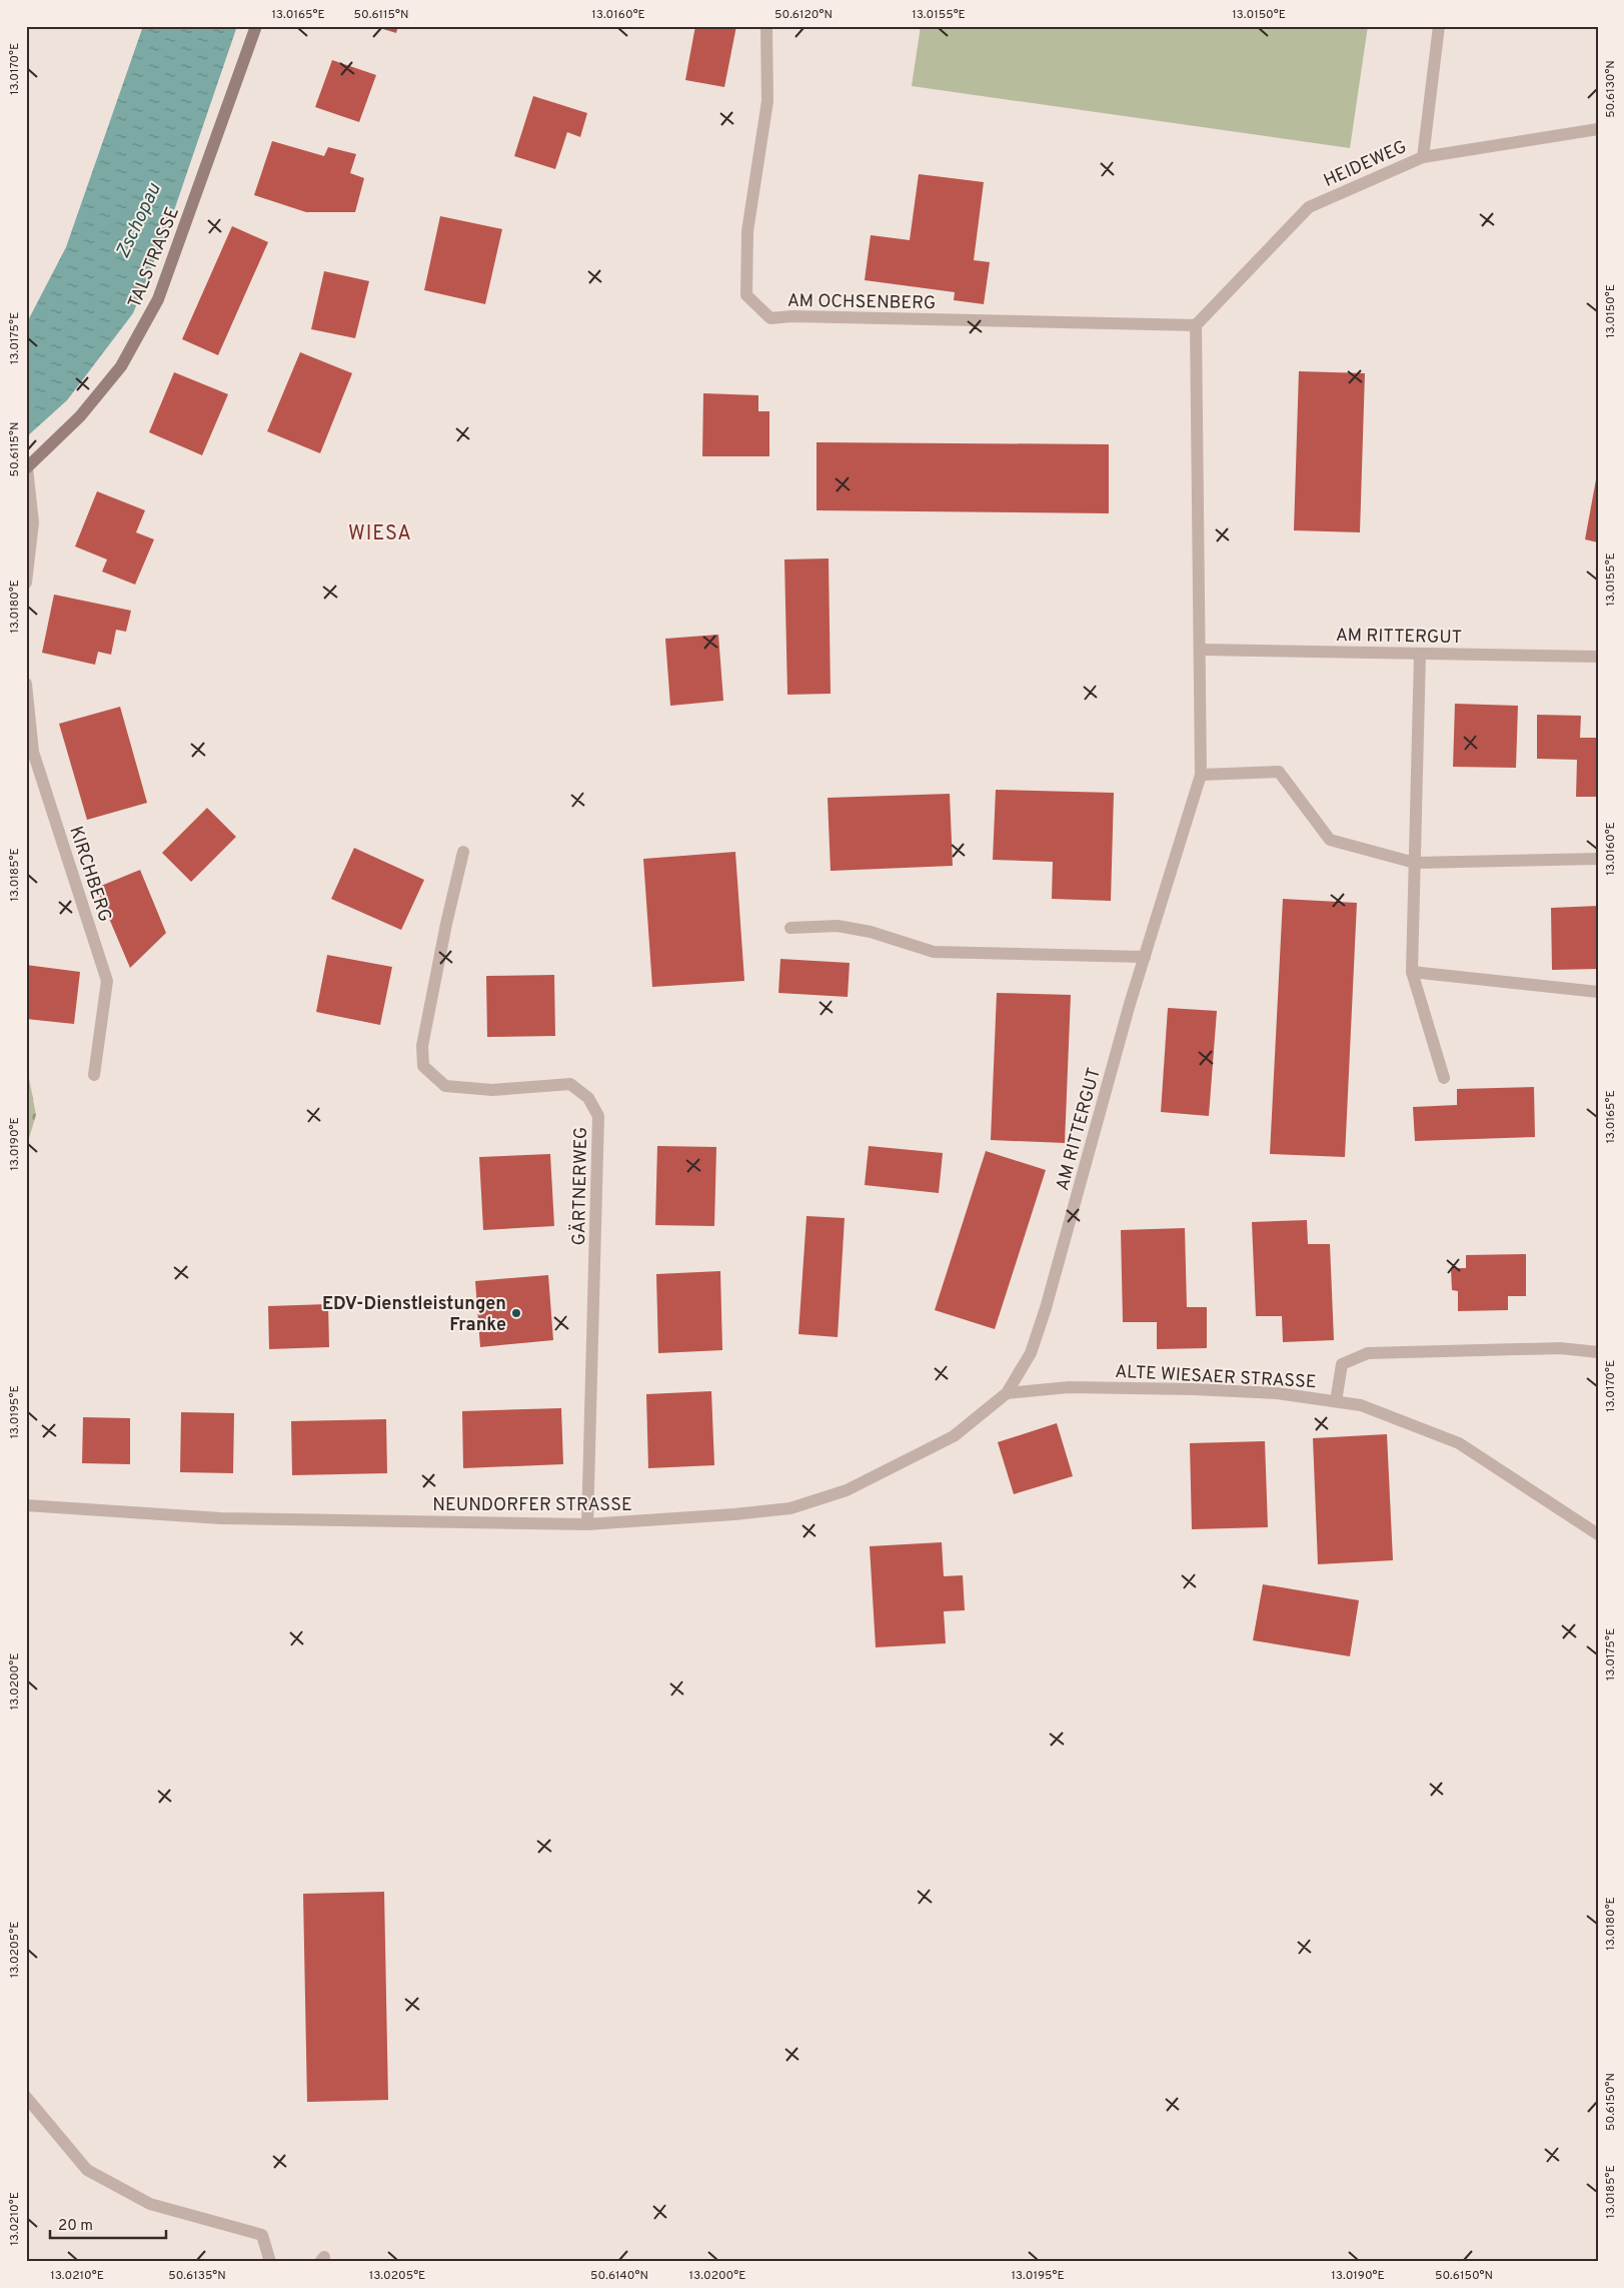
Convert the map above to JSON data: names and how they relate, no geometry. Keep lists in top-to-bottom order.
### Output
{
  "streets": {
    "main road": ["TALSTRASSE"],
    "street": [
      "HEIDEWEG",
      "AM OCHSENBERG",
      "AM RITTERGUT",
      "KIRCHBERG",
      "GÄRTNERWEG",
      "ALTE WIESAER STRASSE",
      "NEUNDORFER STRASSE"
    ]
  },
  "crossings": [
    ["HEIDEWEG", "AM OCHSENBERG"],
    ["HEIDEWEG", "AM RITTERGUT"],
    ["AM OCHSENBERG", "AM RITTERGUT"],
    ["AM RITTERGUT", "ALTE WIESAER STRASSE"],
    ["AM RITTERGUT", "NEUNDORFER STRASSE"],
    ["GÄRTNERWEG", "NEUNDORFER STRASSE"],
    ["ALTE WIESAER STRASSE", "NEUNDORFER STRASSE"]
  ],
  "districts": ["WIESA"],
  "water": ["Zschopau"],
  "places": ["EDV-Dienstleistungen Franke"],
  "scale_bar": "20 m",
  "coordinates": [
    "13.0165°E",
    "50.6115°N",
    "13.0160°E",
    "50.6120°N",
    "13.0155°E",
    "13.0150°E",
    "13.0170°E",
    "50.6130°N",
    "13.0175°E",
    "13.0180°E",
    "13.0185°E",
    "13.0190°E",
    "13.0195°E",
    "13.0200°E",
    "13.0205°E",
    "50.6150°N",
    "13.0210°E",
    "50.6135°N",
    "50.6140°N"
  ]
}
